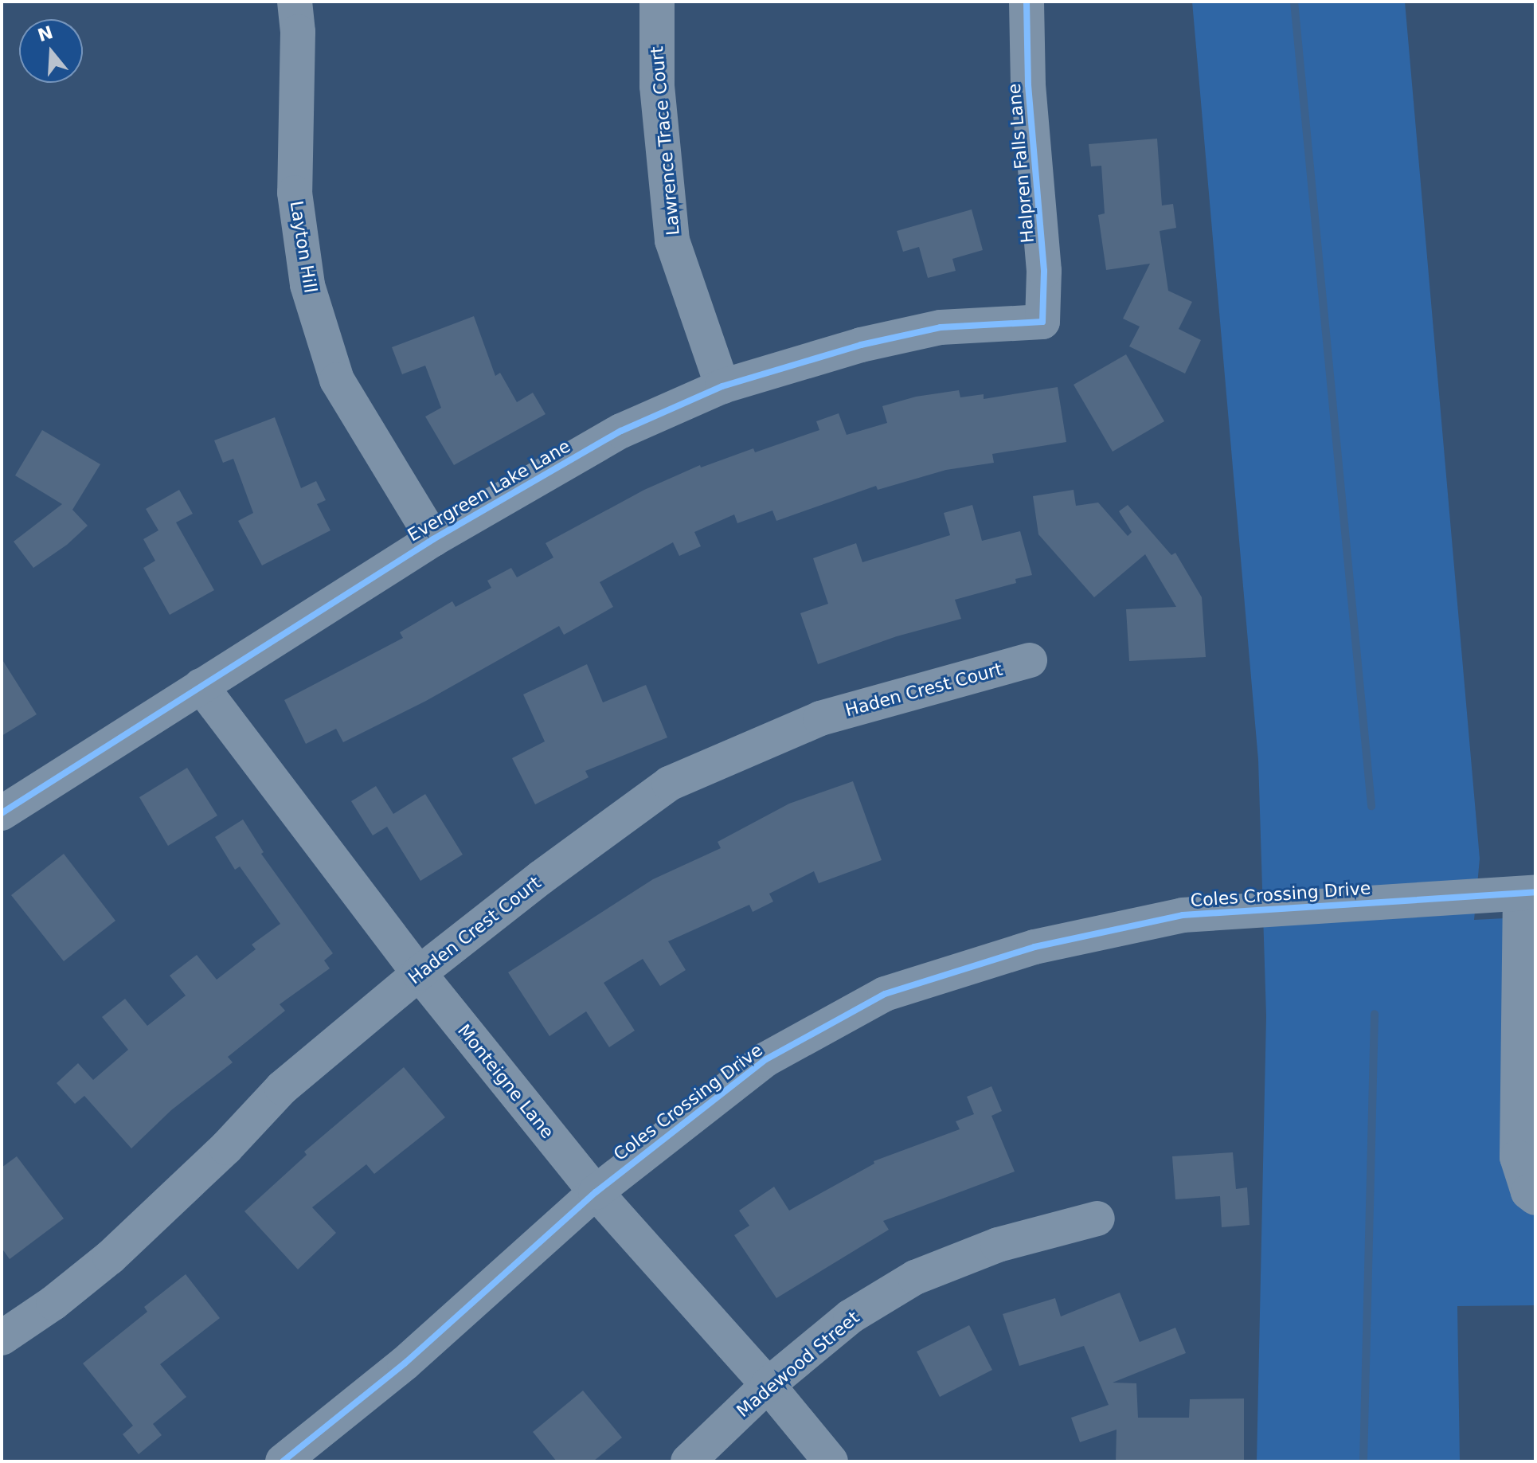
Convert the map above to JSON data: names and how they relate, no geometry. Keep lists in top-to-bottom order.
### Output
{
  "streets": {
    "street": [
      "Lawrence Trace Court",
      "Halpren Falls Lane",
      "Layton Hill",
      "Evergreen Lake Lane",
      "Haden Crest Court",
      "Coles Crossing Drive",
      "Monteigne Lane",
      "Madewood Street"
    ]
  },
  "crossings": [
    ["Lawrence Trace Court", "Evergreen Lake Lane"],
    ["Halpren Falls Lane", "Evergreen Lake Lane"],
    ["Layton Hill", "Evergreen Lake Lane"],
    ["Evergreen Lake Lane", "Monteigne Lane"],
    ["Haden Crest Court", "Monteigne Lane"],
    ["Coles Crossing Drive", "Monteigne Lane"],
    ["Monteigne Lane", "Madewood Street"]
  ],
  "north": "top"
}
